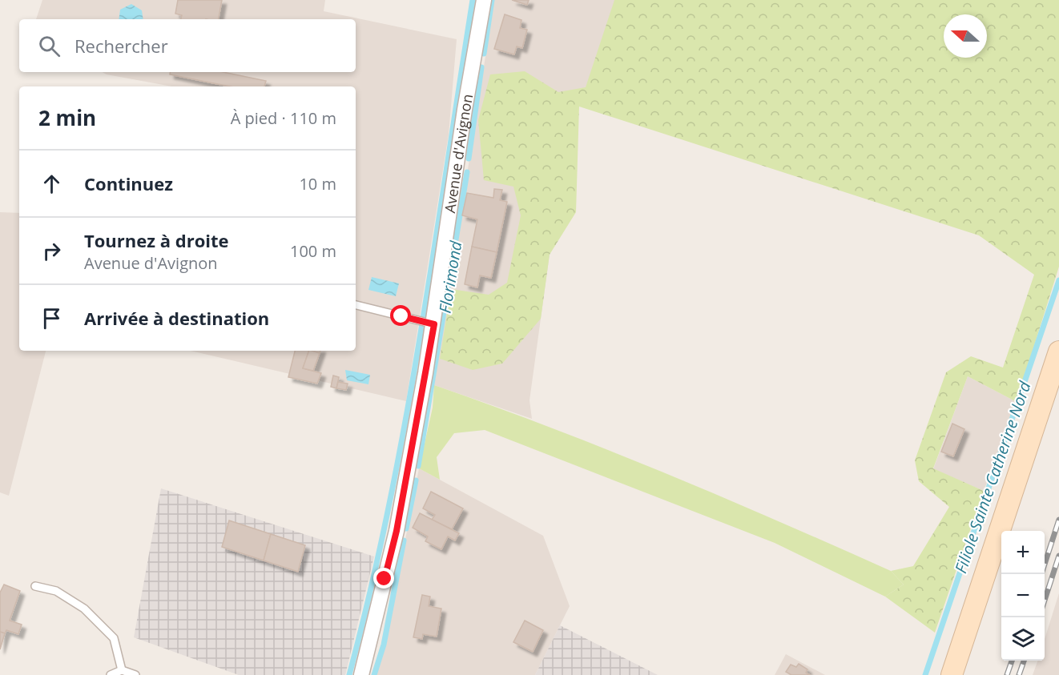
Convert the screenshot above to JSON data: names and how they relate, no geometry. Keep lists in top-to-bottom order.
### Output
{
  "streets": {
    "street": ["Avenue d'Avignon"]
  },
  "water": ["Florimond", "Filiole Sainte Catherine Nord"],
  "north": "left",
  "page": {
    "search": "Rechercher",
    "heading": ["2 min", "À pied · 110 m"],
    "list": [
      ["Continuez", "10 m"],
      ["Tournez à droite", "Avenue d'Avignon", "100 m"],
      "Arrivée à destination"
    ],
    "map_buttons": ["+", "−"]
  }
}
